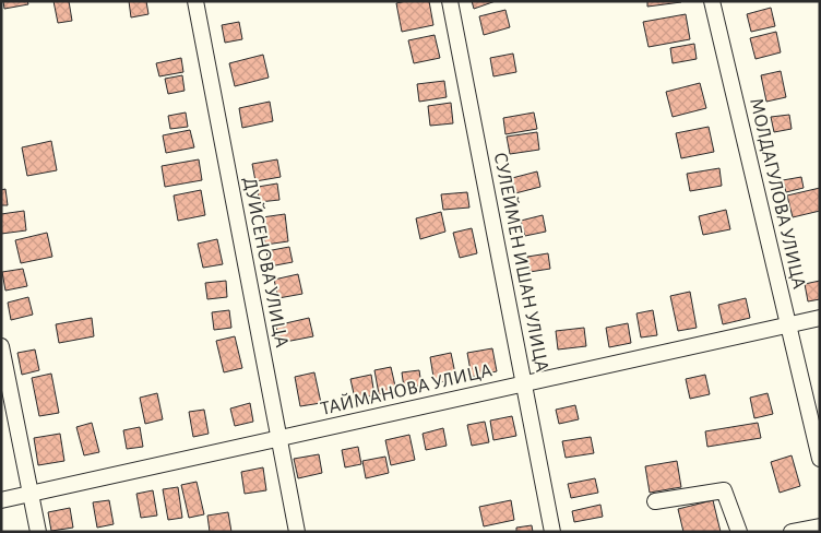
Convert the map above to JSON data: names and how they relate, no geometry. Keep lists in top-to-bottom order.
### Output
{
  "streets": {
    "street": [
      "МОЛДАГУЛОВА УЛИЦА",
      "ДУЙСЕНОВА УЛИЦА",
      "СУЛЕЙМЕН ИШАН УЛИЦА",
      "ТАЙМАНОВА УЛИЦА"
    ]
  },
  "crossings": [
    ["МОЛДАГУЛОВА УЛИЦА", "ТАЙМАНОВА УЛИЦА"],
    ["ДУЙСЕНОВА УЛИЦА", "ТАЙМАНОВА УЛИЦА"],
    ["СУЛЕЙМЕН ИШАН УЛИЦА", "ТАЙМАНОВА УЛИЦА"]
  ]
}
